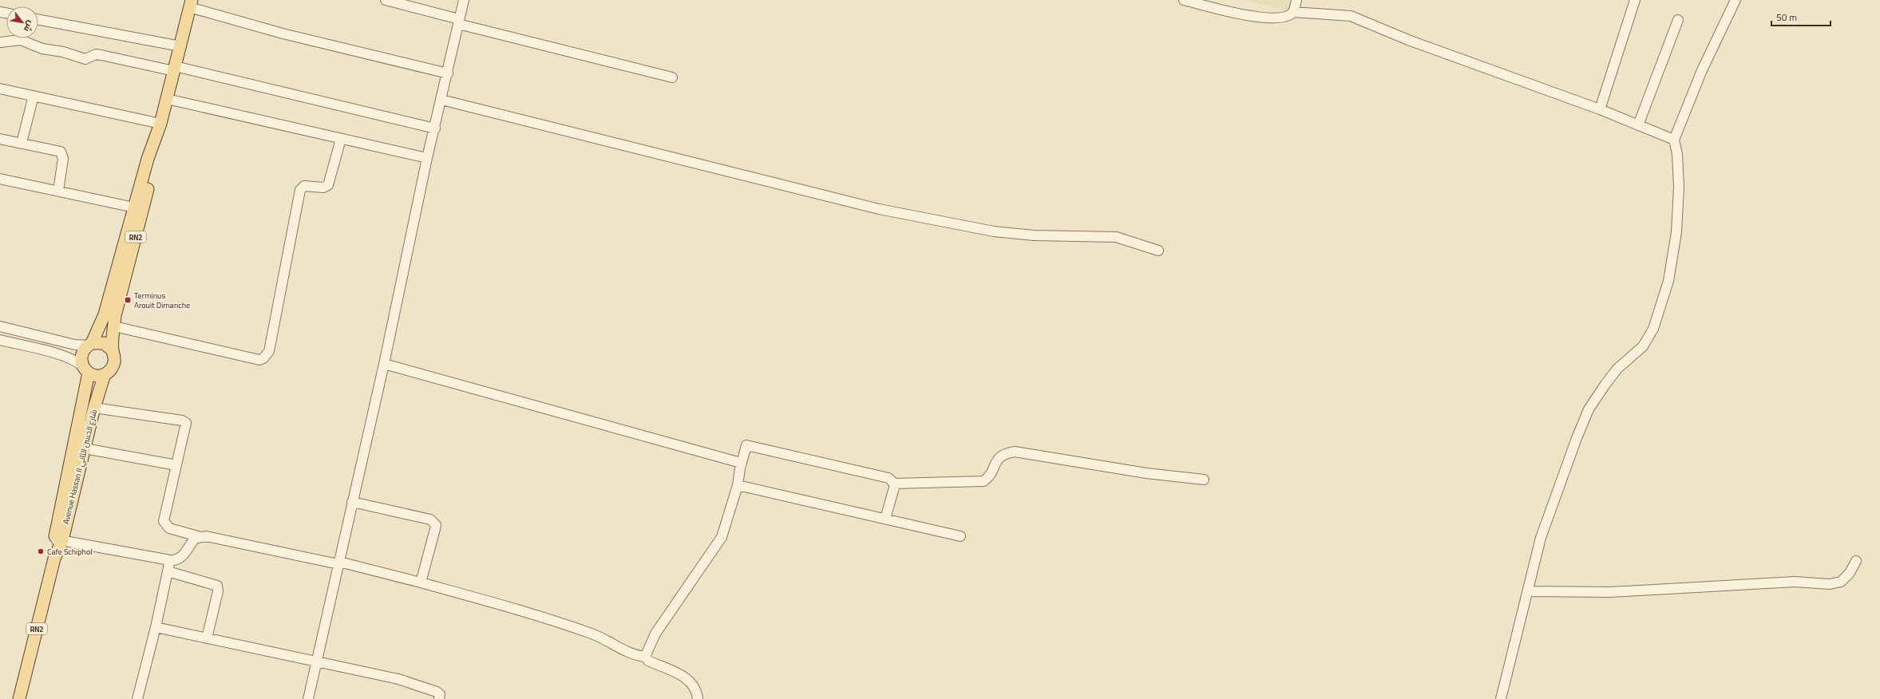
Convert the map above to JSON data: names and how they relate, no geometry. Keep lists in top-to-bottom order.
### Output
{
  "streets": {
    "main road": ["RN2", "Avenue Hassan II شارع الحسن الثاني"]
  },
  "crossings": [
    ["RN2", "Avenue Hassan II شارع الحسن الثاني"]
  ],
  "places": {
    "transit": ["Terminus Arouit Dimanche"],
    "other": ["Cafe Schiphol"]
  },
  "scale_bar": "50 m",
  "north": "bottom right"
}
